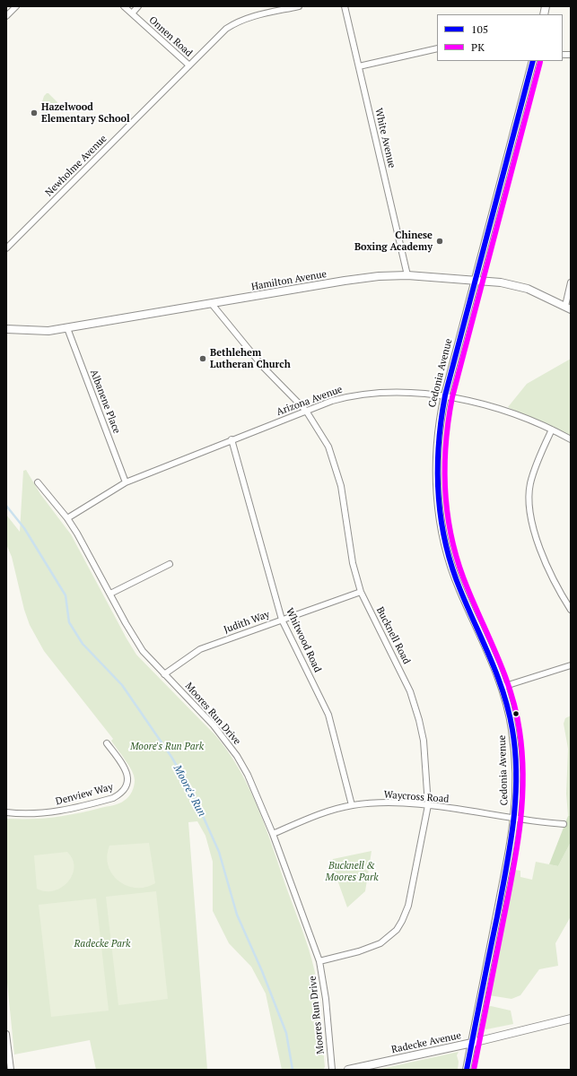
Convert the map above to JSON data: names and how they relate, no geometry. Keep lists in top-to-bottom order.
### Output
{
  "streets": {
    "street": [
      "Onnen Road",
      "White Avenue",
      "Newholme Avenue",
      "Hamilton Avenue",
      "Cedonia Avenue",
      "Arizona Avenue",
      "Albanene Place",
      "Judith Way",
      "Bucknell Road",
      "Whitwood Road",
      "Moores Run Drive",
      "Denview Way",
      "Waycross Road",
      "Radecke Avenue"
    ]
  },
  "crossings": [
    ["Onnen Road", "Newholme Avenue"],
    ["White Avenue", "Hamilton Avenue"],
    ["Hamilton Avenue", "Cedonia Avenue"],
    ["Hamilton Avenue", "Albanene Place"],
    ["Hamilton Avenue", "Bucknell Road"],
    ["Cedonia Avenue", "Arizona Avenue"],
    ["Cedonia Avenue", "Waycross Road"],
    ["Cedonia Avenue", "Radecke Avenue"],
    ["Arizona Avenue", "Albanene Place"],
    ["Arizona Avenue", "Bucknell Road"],
    ["Arizona Avenue", "Whitwood Road"],
    ["Arizona Avenue", "Moores Run Drive"],
    ["Judith Way", "Bucknell Road"],
    ["Judith Way", "Whitwood Road"],
    ["Judith Way", "Moores Run Drive"],
    ["Bucknell Road", "Moores Run Drive"],
    ["Bucknell Road", "Waycross Road"],
    ["Whitwood Road", "Waycross Road"],
    ["Moores Run Drive", "Waycross Road"]
  ],
  "water": ["Moore's Run"],
  "parks": ["Moore's Run Park", "Bucknell & Moores Park", "Radecke Park"],
  "places": ["Hazelwood Elementary School", "Chinese Boxing Academy", "Bethlehem Lutheran Church"],
  "lines": ["transit line 105", "transit line PK"],
  "legend": ["105", "PK"]
}
